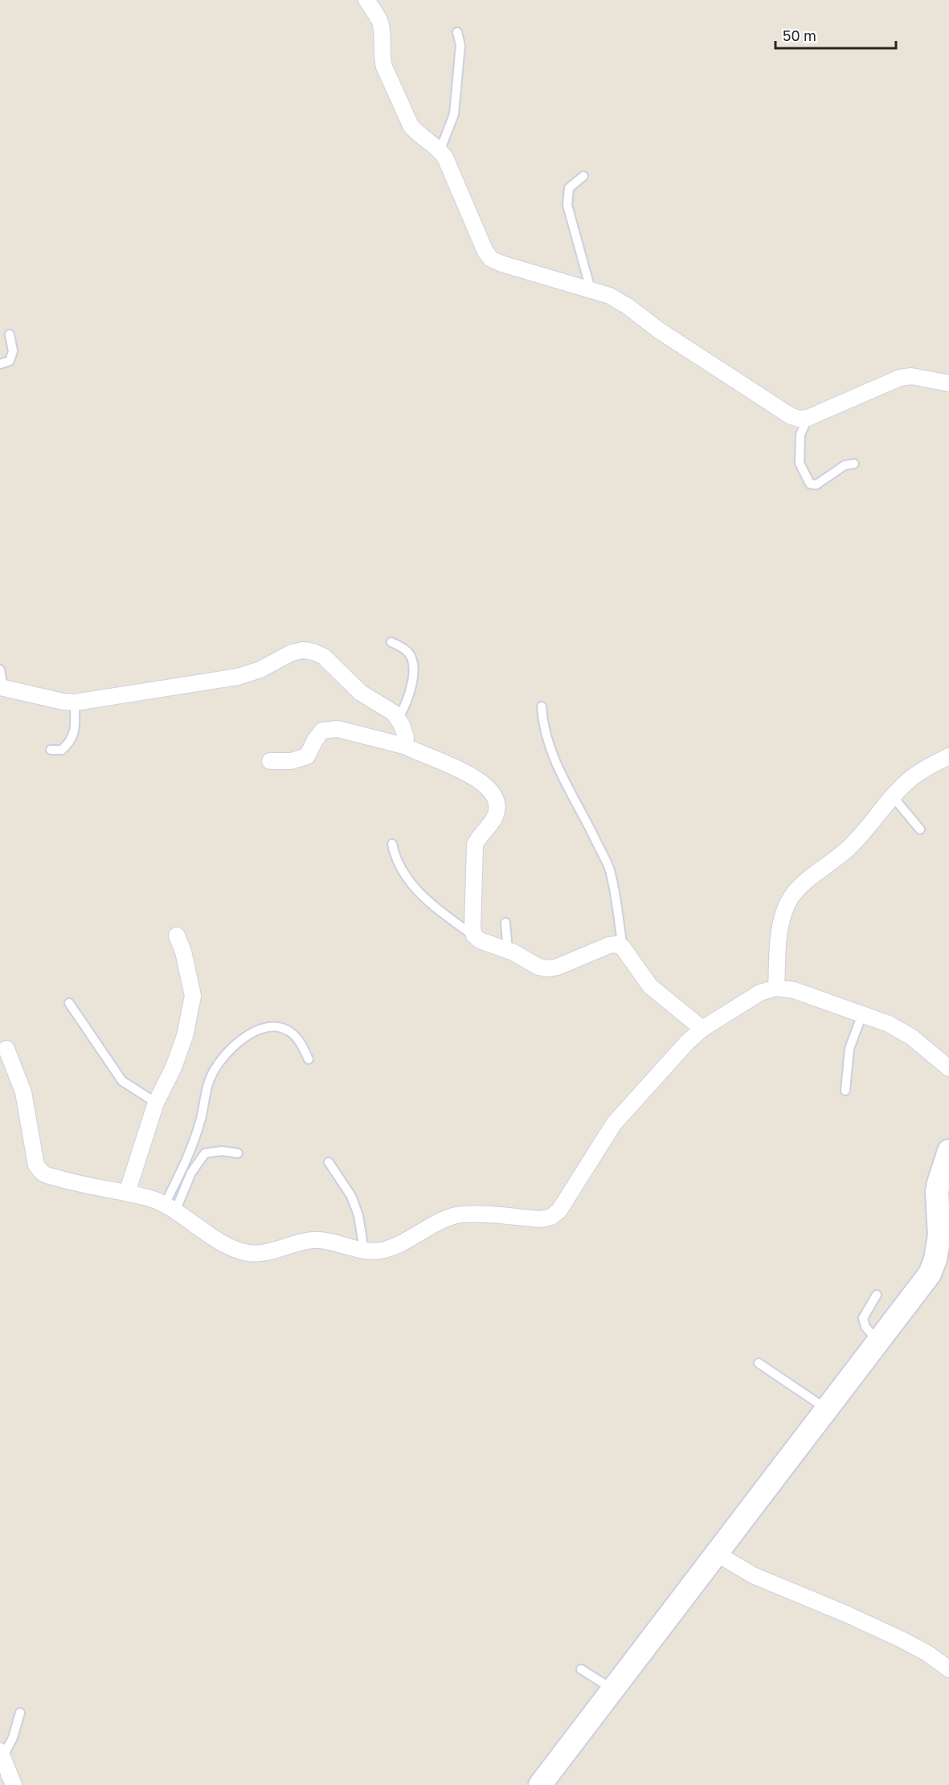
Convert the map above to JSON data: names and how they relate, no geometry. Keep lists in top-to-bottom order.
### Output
{
  "scale_bar": "50 m"
}
